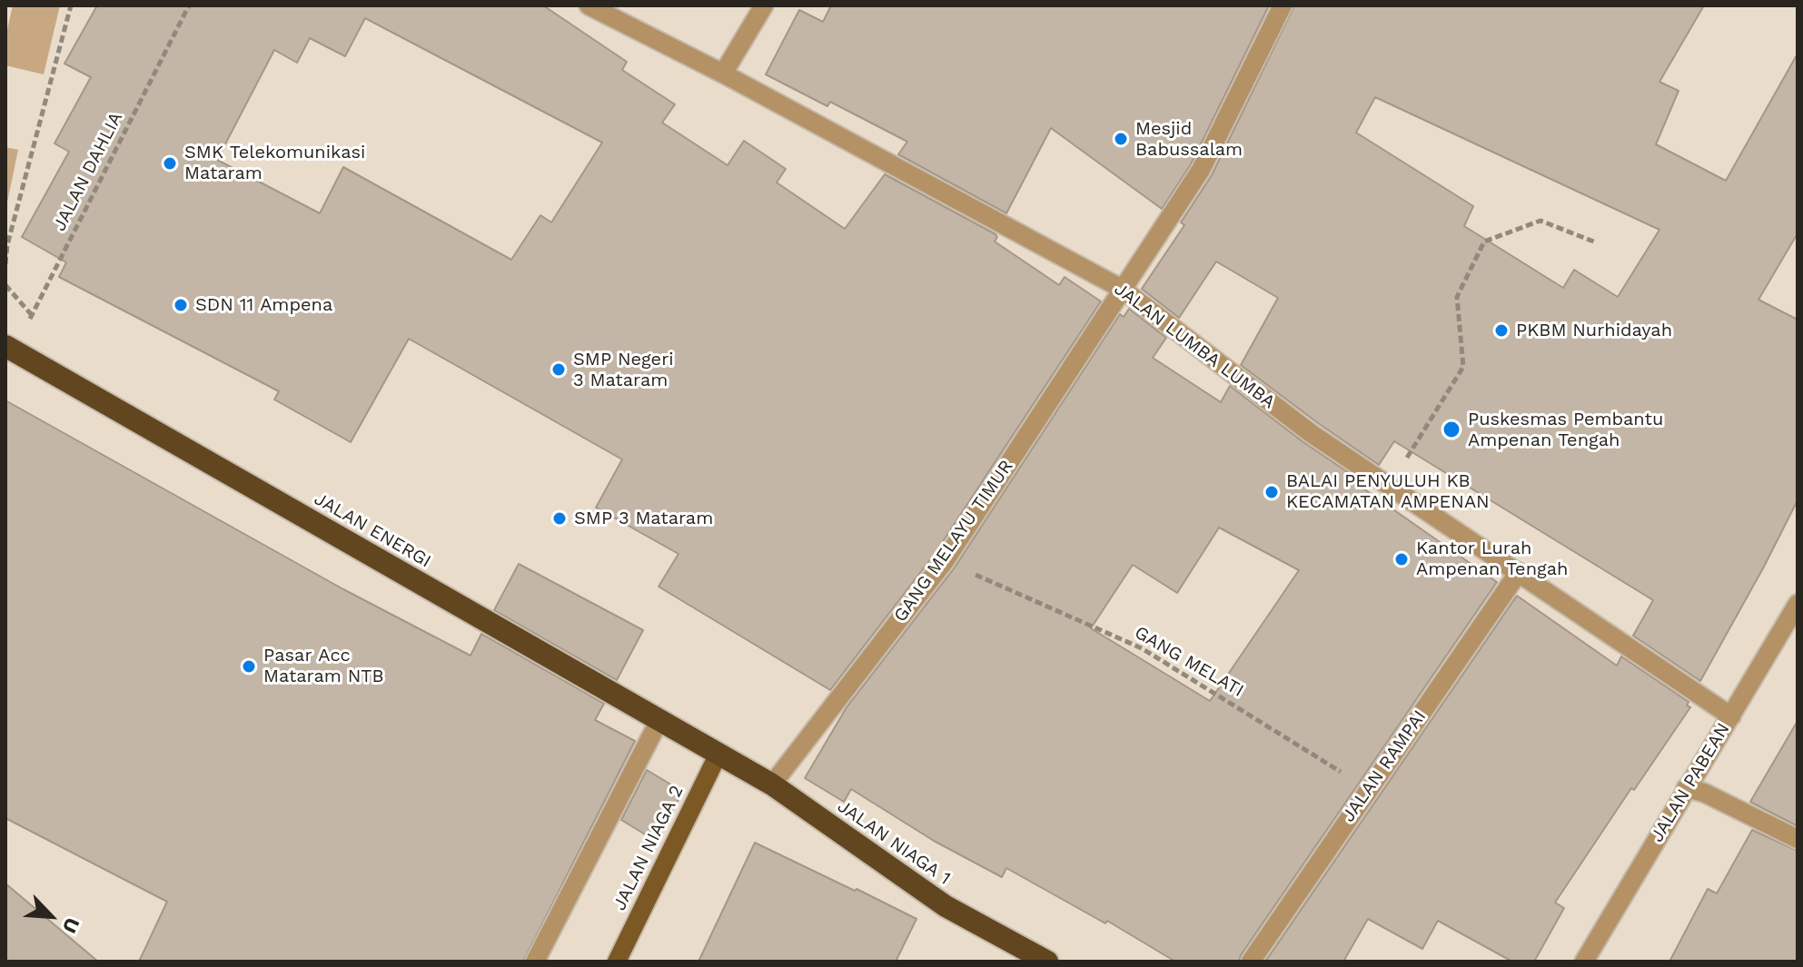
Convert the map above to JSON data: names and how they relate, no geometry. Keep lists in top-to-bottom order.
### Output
{
  "streets": {
    "highway": ["JALAN ENERGI", "JALAN NIAGA 1"],
    "main road": ["JALAN NIAGA 2"],
    "street": [
      "JALAN LUMBA LUMBA",
      "GANG MELAYU TIMUR",
      "JALAN RAMPAI",
      "JALAN PABEAN"
    ],
    "path": ["JALAN DAHLIA", "GANG MELATI"]
  },
  "crossings": [
    ["JALAN DAHLIA", "JALAN ENERGI"],
    ["JALAN LUMBA LUMBA", "GANG MELAYU TIMUR"],
    ["JALAN LUMBA LUMBA", "JALAN RAMPAI"],
    ["JALAN LUMBA LUMBA", "JALAN PABEAN"],
    ["JALAN ENERGI", "JALAN NIAGA 1"],
    ["JALAN ENERGI", "JALAN NIAGA 2"],
    ["GANG MELAYU TIMUR", "GANG MELATI"],
    ["GANG MELAYU TIMUR", "JALAN NIAGA 1"],
    ["GANG MELATI", "JALAN RAMPAI"],
    ["JALAN NIAGA 1", "JALAN NIAGA 2"]
  ],
  "places": [
    "Mesjid Babussalam",
    "SMK Telekomunikasi Mataram",
    "SDN 11 Ampena",
    "PKBM Nurhidayah",
    "SMP Negeri 3 Mataram",
    "Puskesmas Pembantu Ampenan Tengah",
    "BALAI PENYULUH KB KECAMATAN AMPENAN",
    "SMP 3 Mataram",
    "Kantor Lurah Ampenan Tengah",
    "Pasar Acc Mataram NTB"
  ],
  "north": "bottom right"
}
